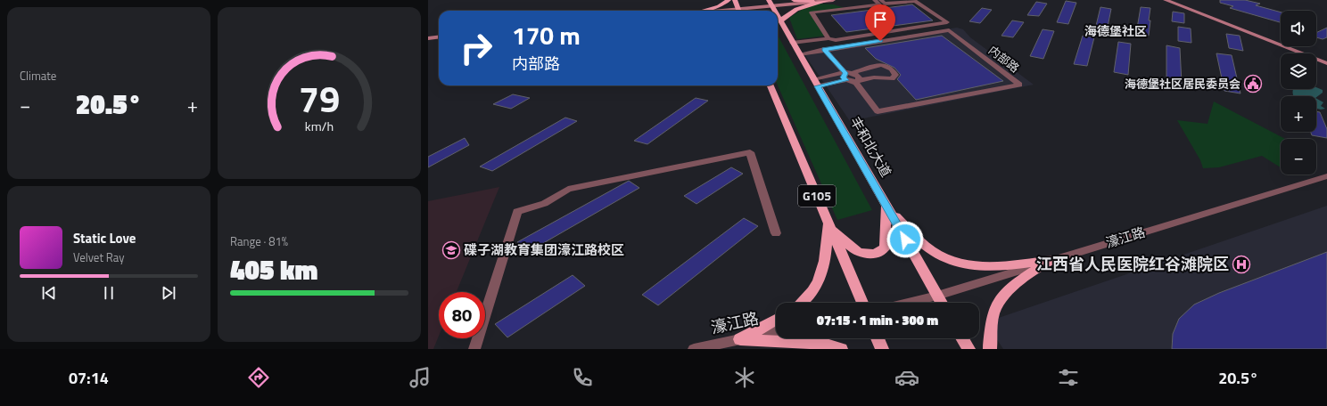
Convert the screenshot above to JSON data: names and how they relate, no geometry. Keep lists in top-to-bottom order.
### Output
{
  "streets": {
    "highway": ["丰和北大道", "G105"],
    "street": ["内部路", "濠江路"]
  },
  "crossings": [
    ["内部路", "丰和北大道"],
    ["丰和北大道", "濠江路"]
  ],
  "districts": ["海德堡社区"],
  "places": {
    "public building": ["海德堡社区居民委员会"],
    "school or university": ["碟子湖教育集团濠江路校区"],
    "hospital": ["江西省人民医院红谷滩院区"]
  },
  "page": {
    "tile": [
      "Climate",
      ["Range · 81%", "405 km"]
    ],
    "map_buttons": ["+", "−"],
    "turn": ["170 m", "内部路"],
    "heat": ["−", "20.5°", "+"],
    "song": ["Static Love", "Velvet Ray"],
    "limit": "80",
    "trip": "07:15 · 1 min · 300 m",
    "tabs": ["07:14", "20.5°"],
    "gauge": ["79", "km/h"]
  }
}
